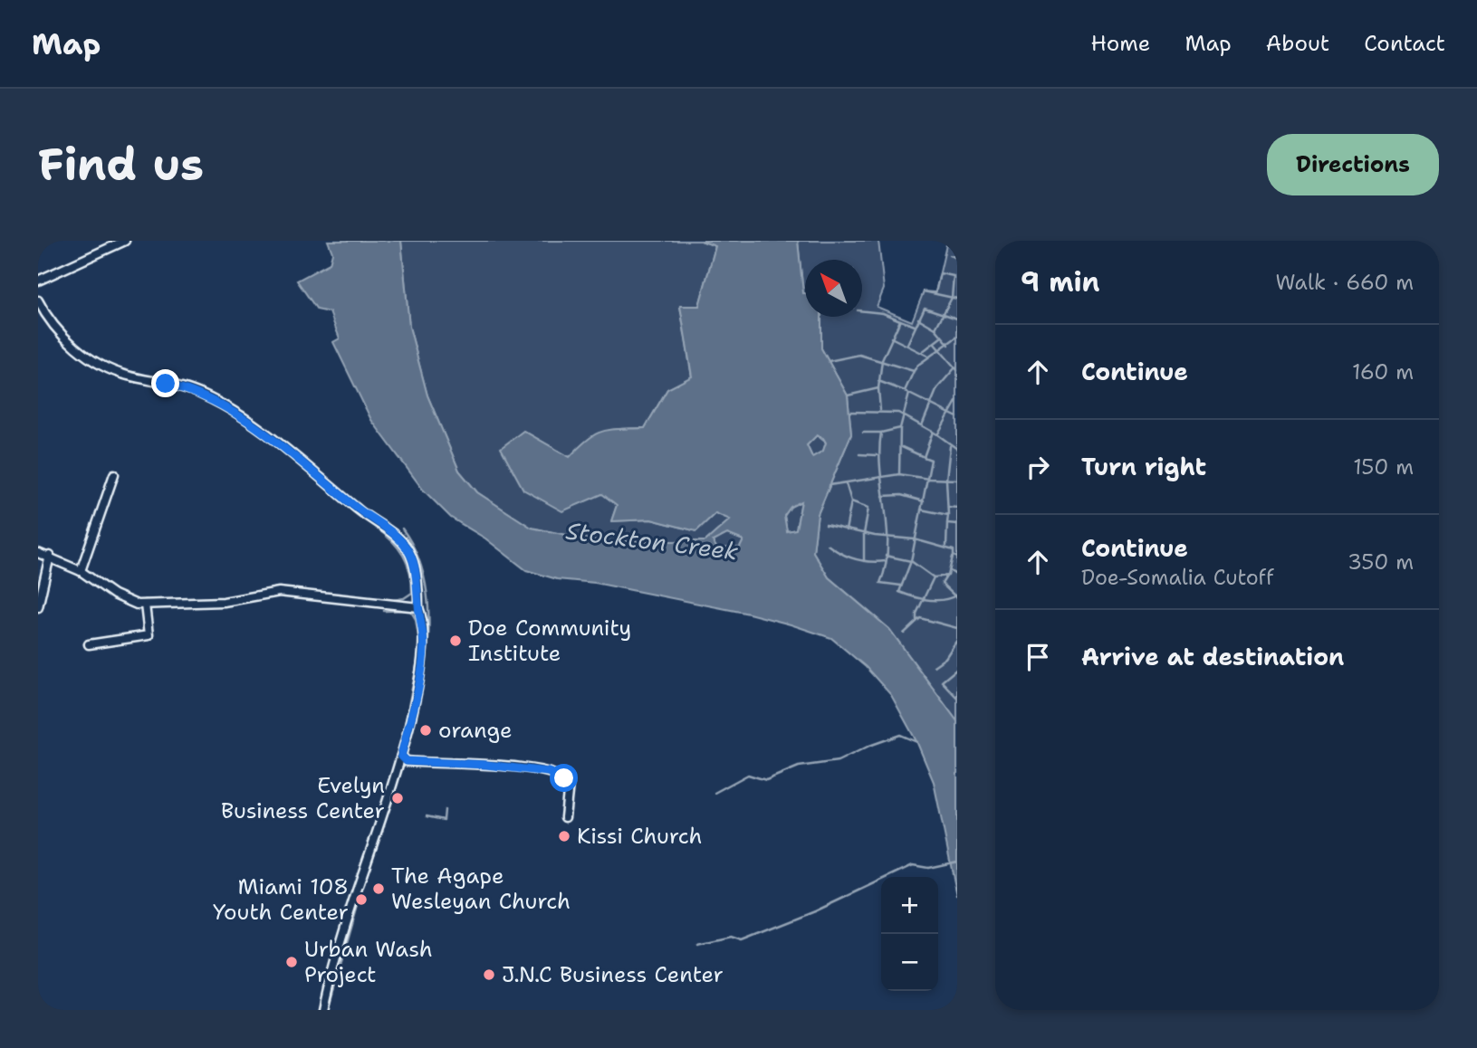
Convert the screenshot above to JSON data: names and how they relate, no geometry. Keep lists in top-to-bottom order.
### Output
{
  "water": ["Stockton Creek"],
  "places": [
    "Doe Community Institute",
    "orange",
    "Evelyn Business Center",
    "Kissi Church",
    "The Agape Wesleyan Church",
    "Miami 108 Youth Center",
    "Urban Wash Project",
    "J.N.C Business Center"
  ],
  "north": "top left",
  "page": {
    "header": "Map",
    "nav": [
      "Home",
      "Map",
      "About",
      "Contact"
    ],
    "buttons": "Directions",
    "title": "Find us",
    "heading": ["9 min", "Walk · 660 m"],
    "list": [
      ["Continue", "160 m"],
      ["Turn right", "150 m"],
      ["Continue", "Doe-Somalia Cutoff", "350 m"],
      "Arrive at destination"
    ],
    "map_buttons": ["+", "−"]
  }
}
